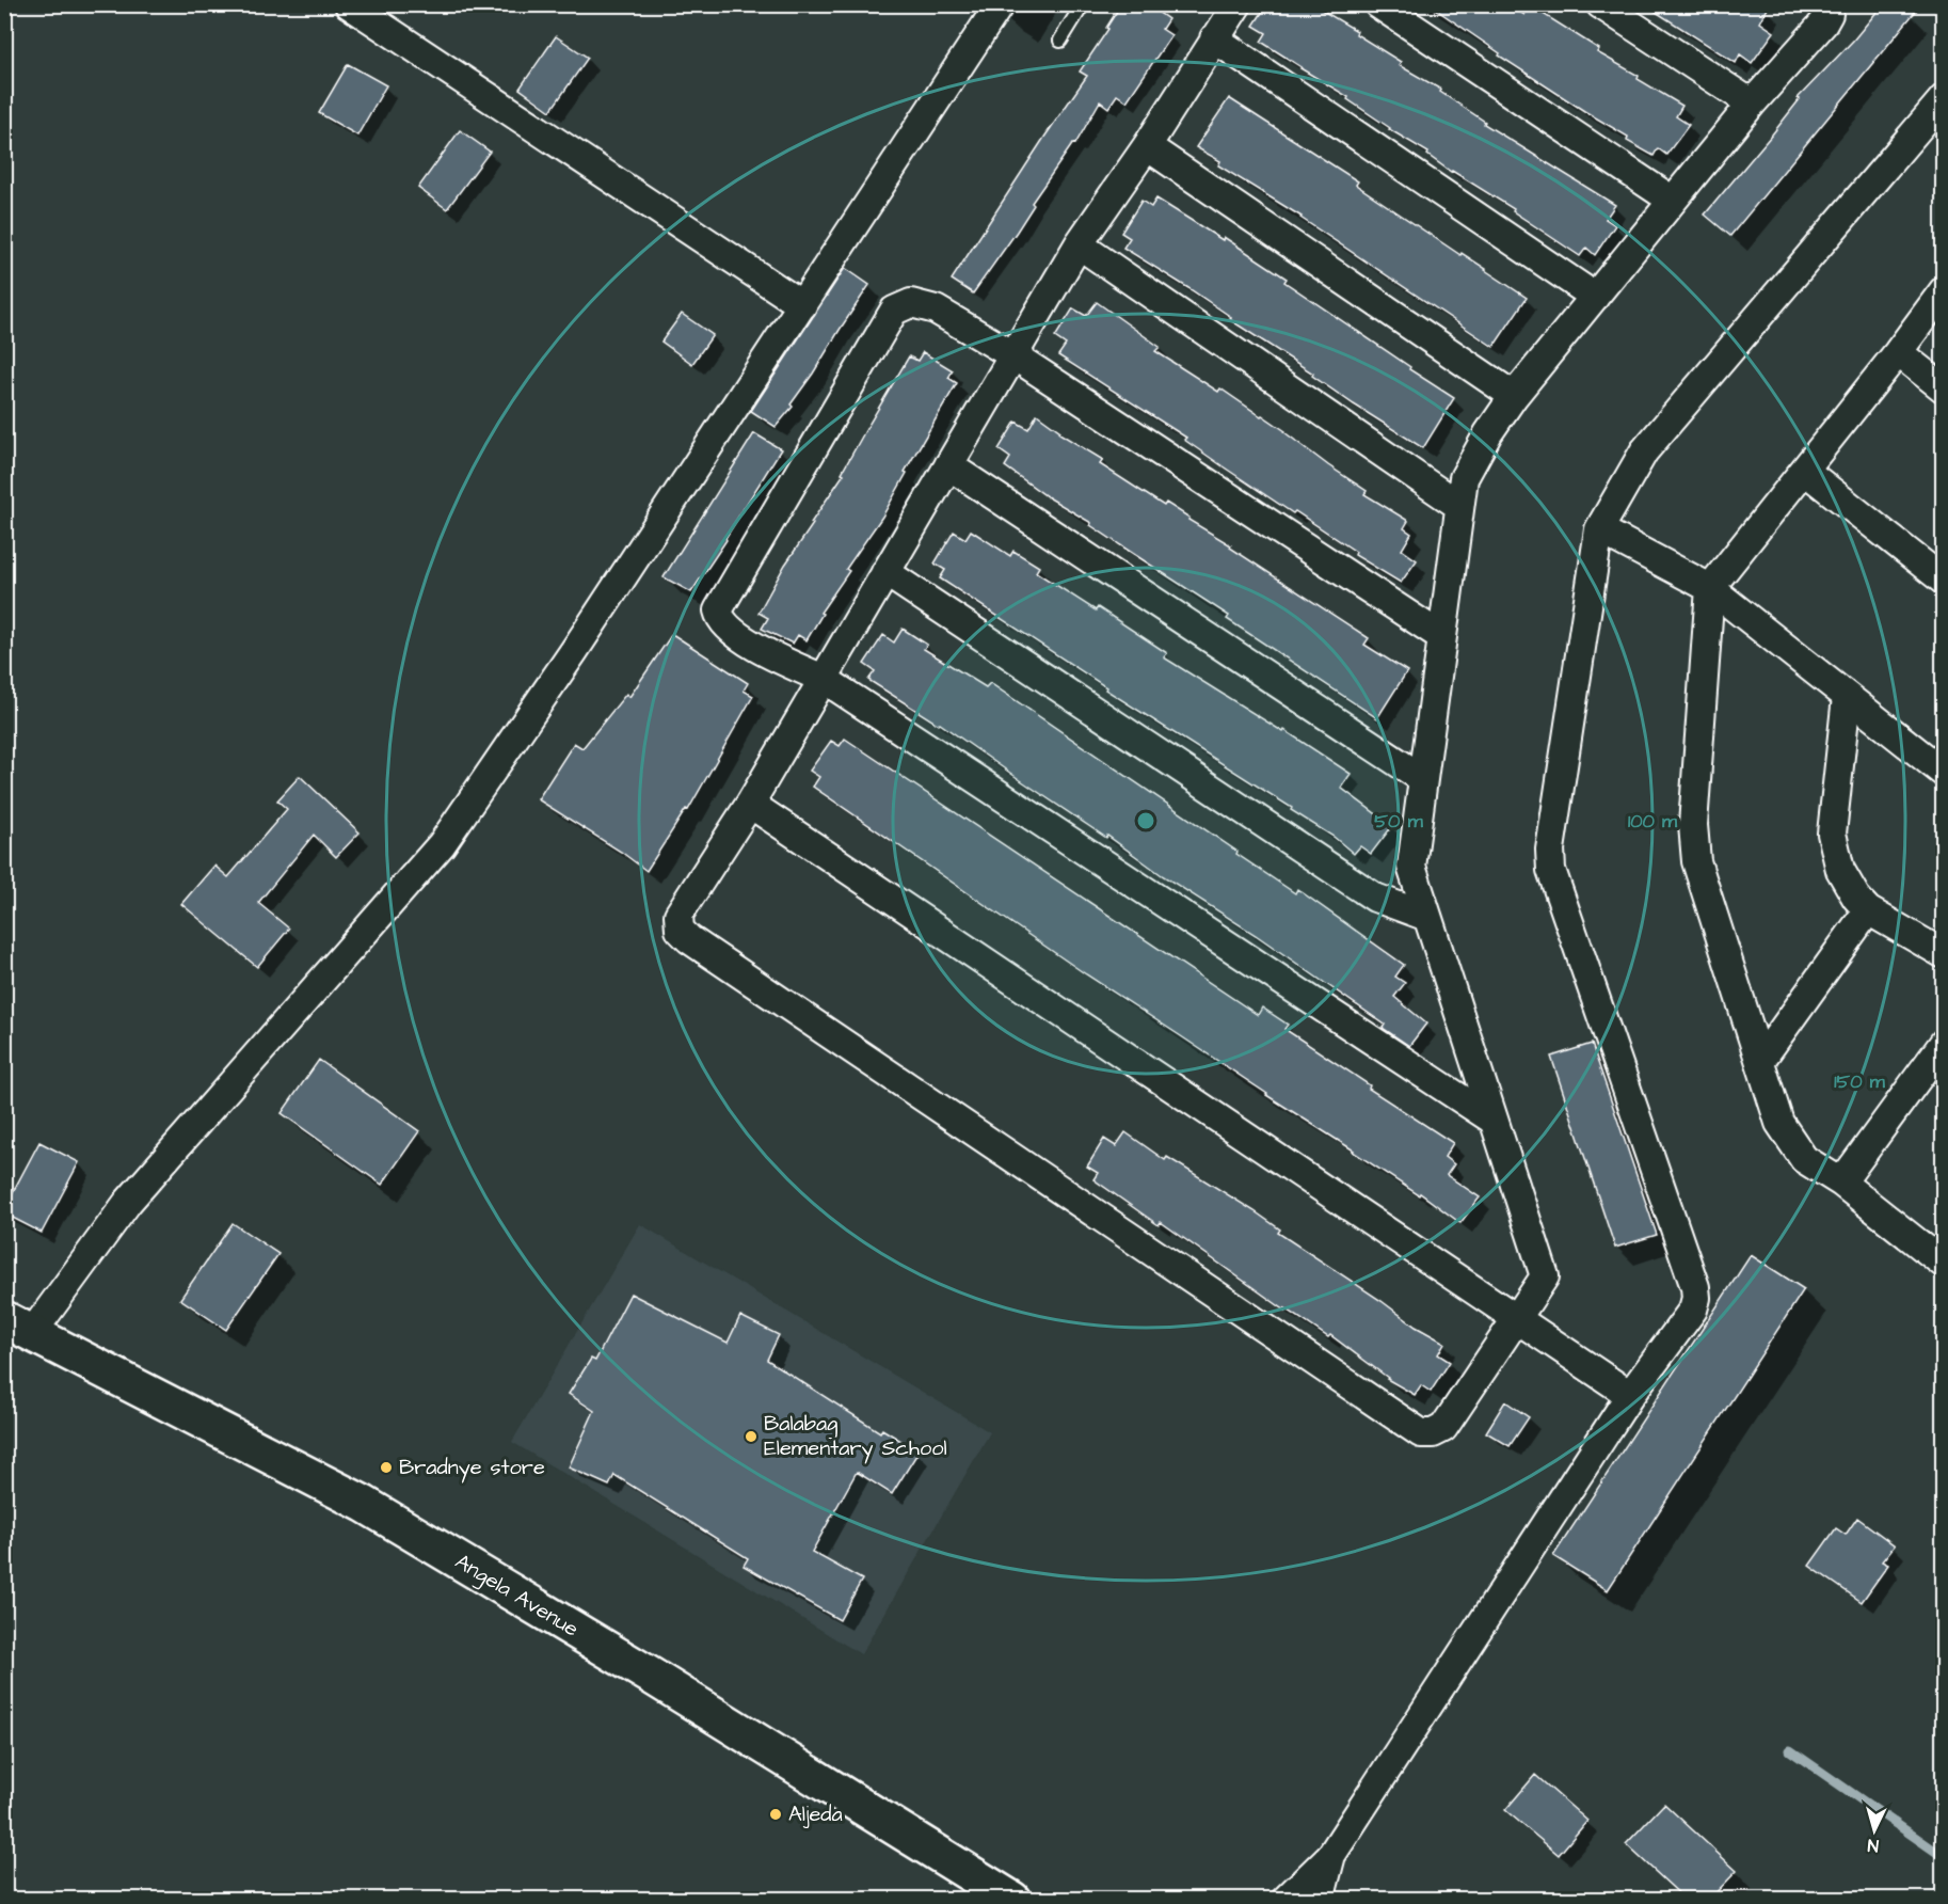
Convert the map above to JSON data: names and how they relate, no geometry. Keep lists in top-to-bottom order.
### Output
{
  "streets": {
    "main road": ["Angela Avenue"]
  },
  "places": ["Balabag Elementary School", "Bradnye store", "Aljeda"],
  "north": "bottom",
  "rings": ["50 m", "100 m", "150 m"]
}
